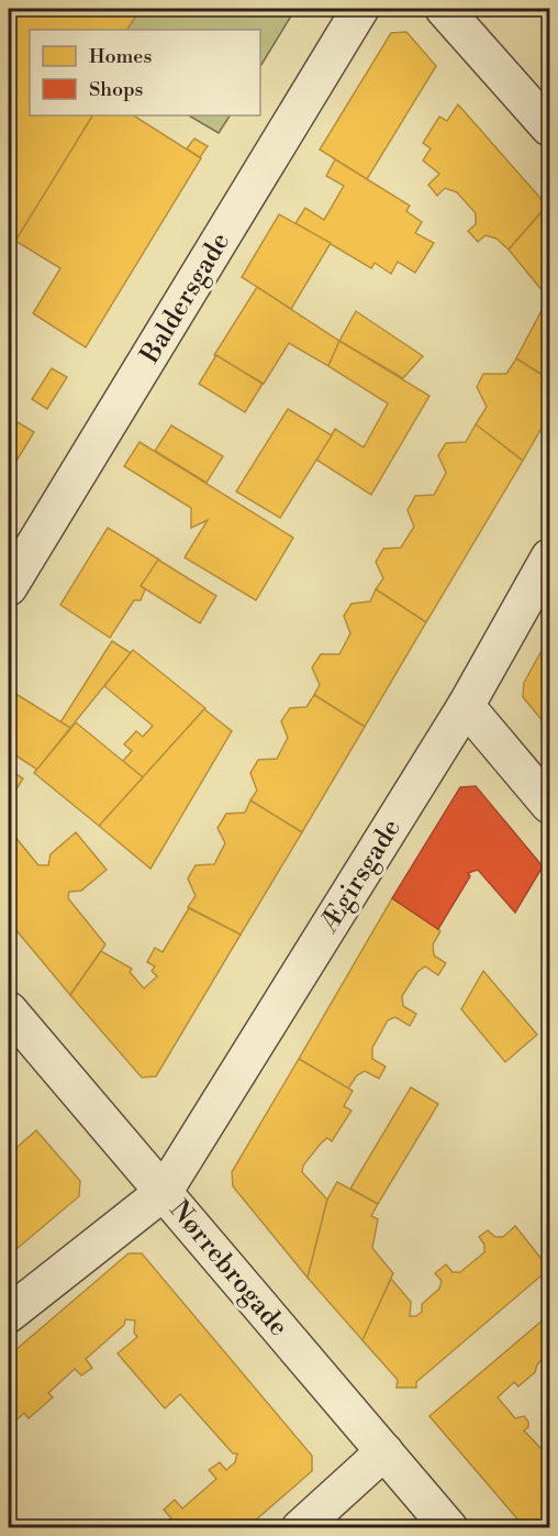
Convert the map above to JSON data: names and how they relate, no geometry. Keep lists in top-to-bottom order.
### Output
{
  "streets": {
    "street": ["Baldersgade", "Ægirsgade", "Nørrebrogade"]
  },
  "crossings": [
    ["Ægirsgade", "Nørrebrogade"]
  ],
  "legend": ["Homes", "Shops"]
}
